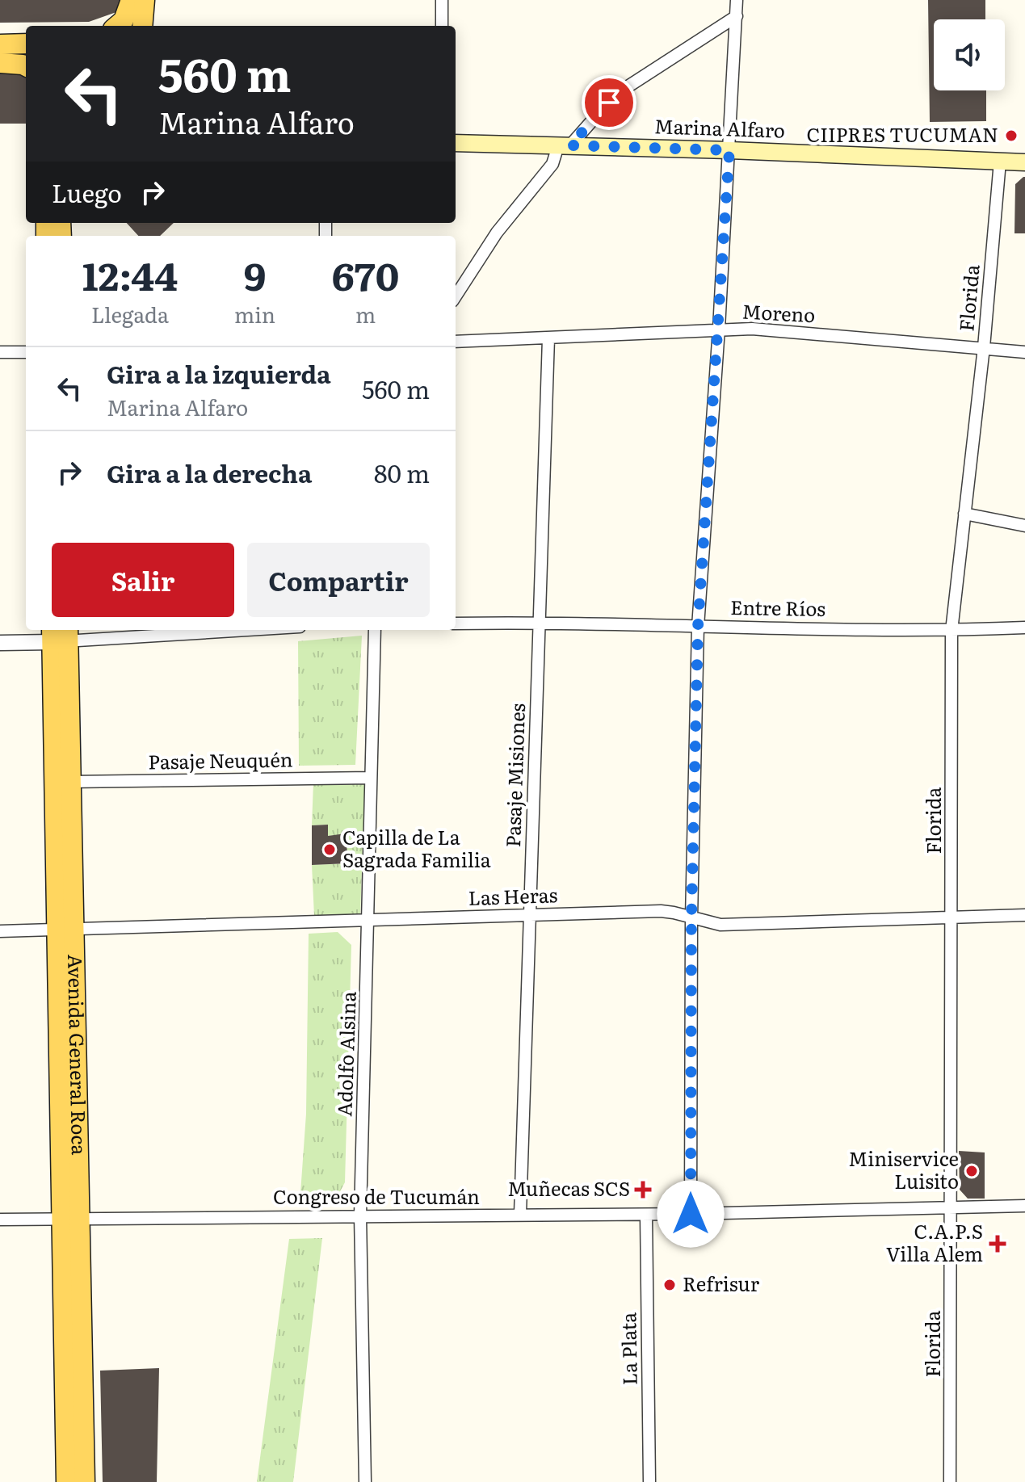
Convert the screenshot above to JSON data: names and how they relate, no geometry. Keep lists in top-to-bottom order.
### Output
{
  "streets": {
    "main road": ["Marina Alfaro", "Avenida General Roca"],
    "street": [
      "Florida",
      "Moreno",
      "Entre Ríos",
      "Pasaje Neuquén",
      "Pasaje Misiones",
      "Las Heras",
      "Adolfo Alsina",
      "Congreso de Tucumán",
      "La Plata"
    ]
  },
  "crossings": [
    ["Marina Alfaro", "Florida"],
    ["Florida", "Moreno"],
    ["Florida", "Entre Ríos"],
    ["Florida", "Las Heras"],
    ["Florida", "Congreso de Tucumán"],
    ["Moreno", "Pasaje Misiones"],
    ["Entre Ríos", "Pasaje Misiones"],
    ["Pasaje Neuquén", "Avenida General Roca"],
    ["Pasaje Neuquén", "Adolfo Alsina"],
    ["Pasaje Misiones", "Las Heras"],
    ["Pasaje Misiones", "Congreso de Tucumán"],
    ["Las Heras", "Avenida General Roca"],
    ["Las Heras", "Adolfo Alsina"],
    ["Avenida General Roca", "Congreso de Tucumán"],
    ["Adolfo Alsina", "Congreso de Tucumán"],
    ["Congreso de Tucumán", "La Plata"]
  ],
  "places": {
    "other": [
      "CIIPRES TUCUMAN",
      "Capilla de La Sagrada Familia",
      "Miniservice Luisito",
      "Refrisur"
    ],
    "health": ["Muñecas SCS", "C.A.P.S Villa Alem"]
  },
  "page": {
    "turn": ["560 m", "Marina Alfaro"],
    "then": "Luego",
    "eta": [
      "12:44",
      "Llegada",
      "9",
      "min",
      "670",
      "m"
    ],
    "list": [
      {
        "name": "Gira a la izquierda",
        "note": "Marina Alfaro",
        "value": "560 m"
      },
      {
        "name": "Gira a la derecha",
        "value": "80 m"
      }
    ],
    "buttons": ["Salir", "Compartir"]
  }
}
